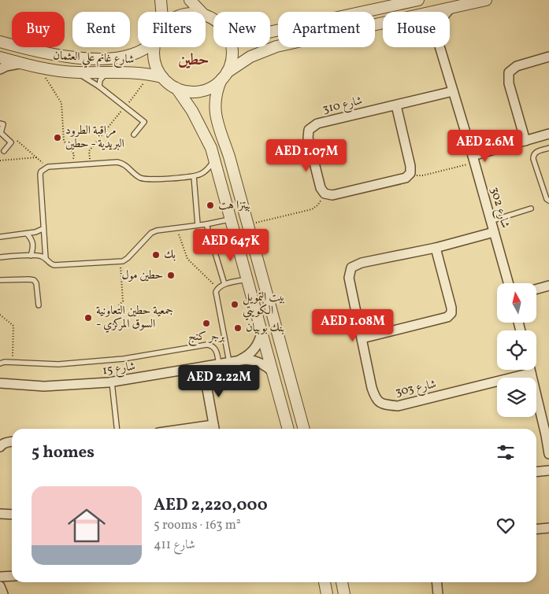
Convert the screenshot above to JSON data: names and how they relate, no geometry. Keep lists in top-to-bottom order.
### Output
{
  "streets": {
    "street": [
      "شارع غانم علي العثمان",
      "شارع 310",
      "شارع 302",
      "شارع 15",
      "شارع 303"
    ]
  },
  "crossings": [
    ["شارع 310", "شارع 302"],
    ["شارع 302", "شارع 303"]
  ],
  "districts": ["حطين"],
  "places": [
    "مراقبة الطرود البريدية - حطين",
    "بيتزا هت",
    "بك",
    "حطين مول",
    "بيت التمويل الكويتي",
    "جمعية حطين التعاونية - السوق المركزي",
    "برجر كنج",
    "بنك بوبيان"
  ],
  "north": "top",
  "page": {
    "chip": [
      "Buy",
      "Rent",
      "Filters",
      "New",
      "Apartment",
      "House"
    ],
    "price": [
      "AED 2.6M",
      "AED 1.07M",
      "AED 647K",
      "AED 1.08M",
      "AED 2.22M"
    ],
    "heading": "5 homes",
    "list": [
      {
        "name": "AED 2,220,000",
        "note": "5 rooms · 163 m² · شارع 411"
      }
    ]
  }
}
